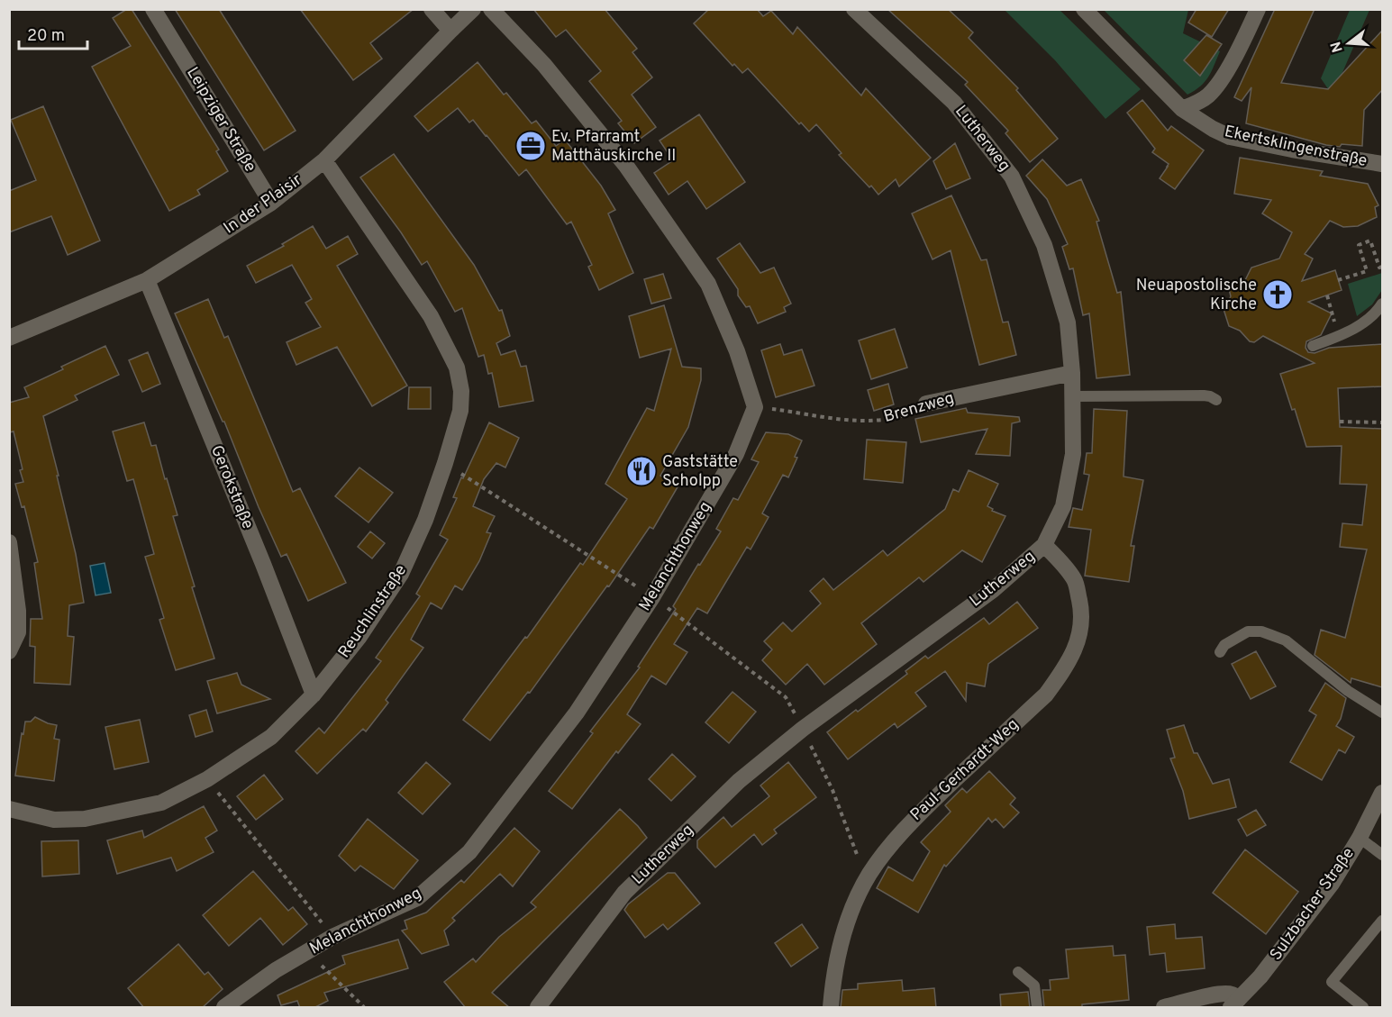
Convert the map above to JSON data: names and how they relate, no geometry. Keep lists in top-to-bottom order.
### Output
{
  "streets": {
    "street": [
      "Leipziger Straße",
      "Lutherweg",
      "Ekertsklingenstraße",
      "In der Plaisir",
      "Brenzweg",
      "Gerokstraße",
      "Melanchthonweg",
      "Reuchlinstraße",
      "Paul-Gerhardt-Weg",
      "Sulzbacher Straße"
    ]
  },
  "crossings": [
    ["Leipziger Straße", "In der Plaisir"],
    ["Lutherweg", "Brenzweg"],
    ["Lutherweg", "Paul-Gerhardt-Weg"],
    ["In der Plaisir", "Gerokstraße"],
    ["In der Plaisir", "Reuchlinstraße"],
    ["Gerokstraße", "Reuchlinstraße"]
  ],
  "places": {
    "office": ["Ev. Pfarramt Matthäuskirche II"],
    "church": ["Neuapostolische Kirche"],
    "restaurant": ["Gaststätte Scholpp"]
  },
  "scale_bar": "20 m",
  "north": "left"
}
